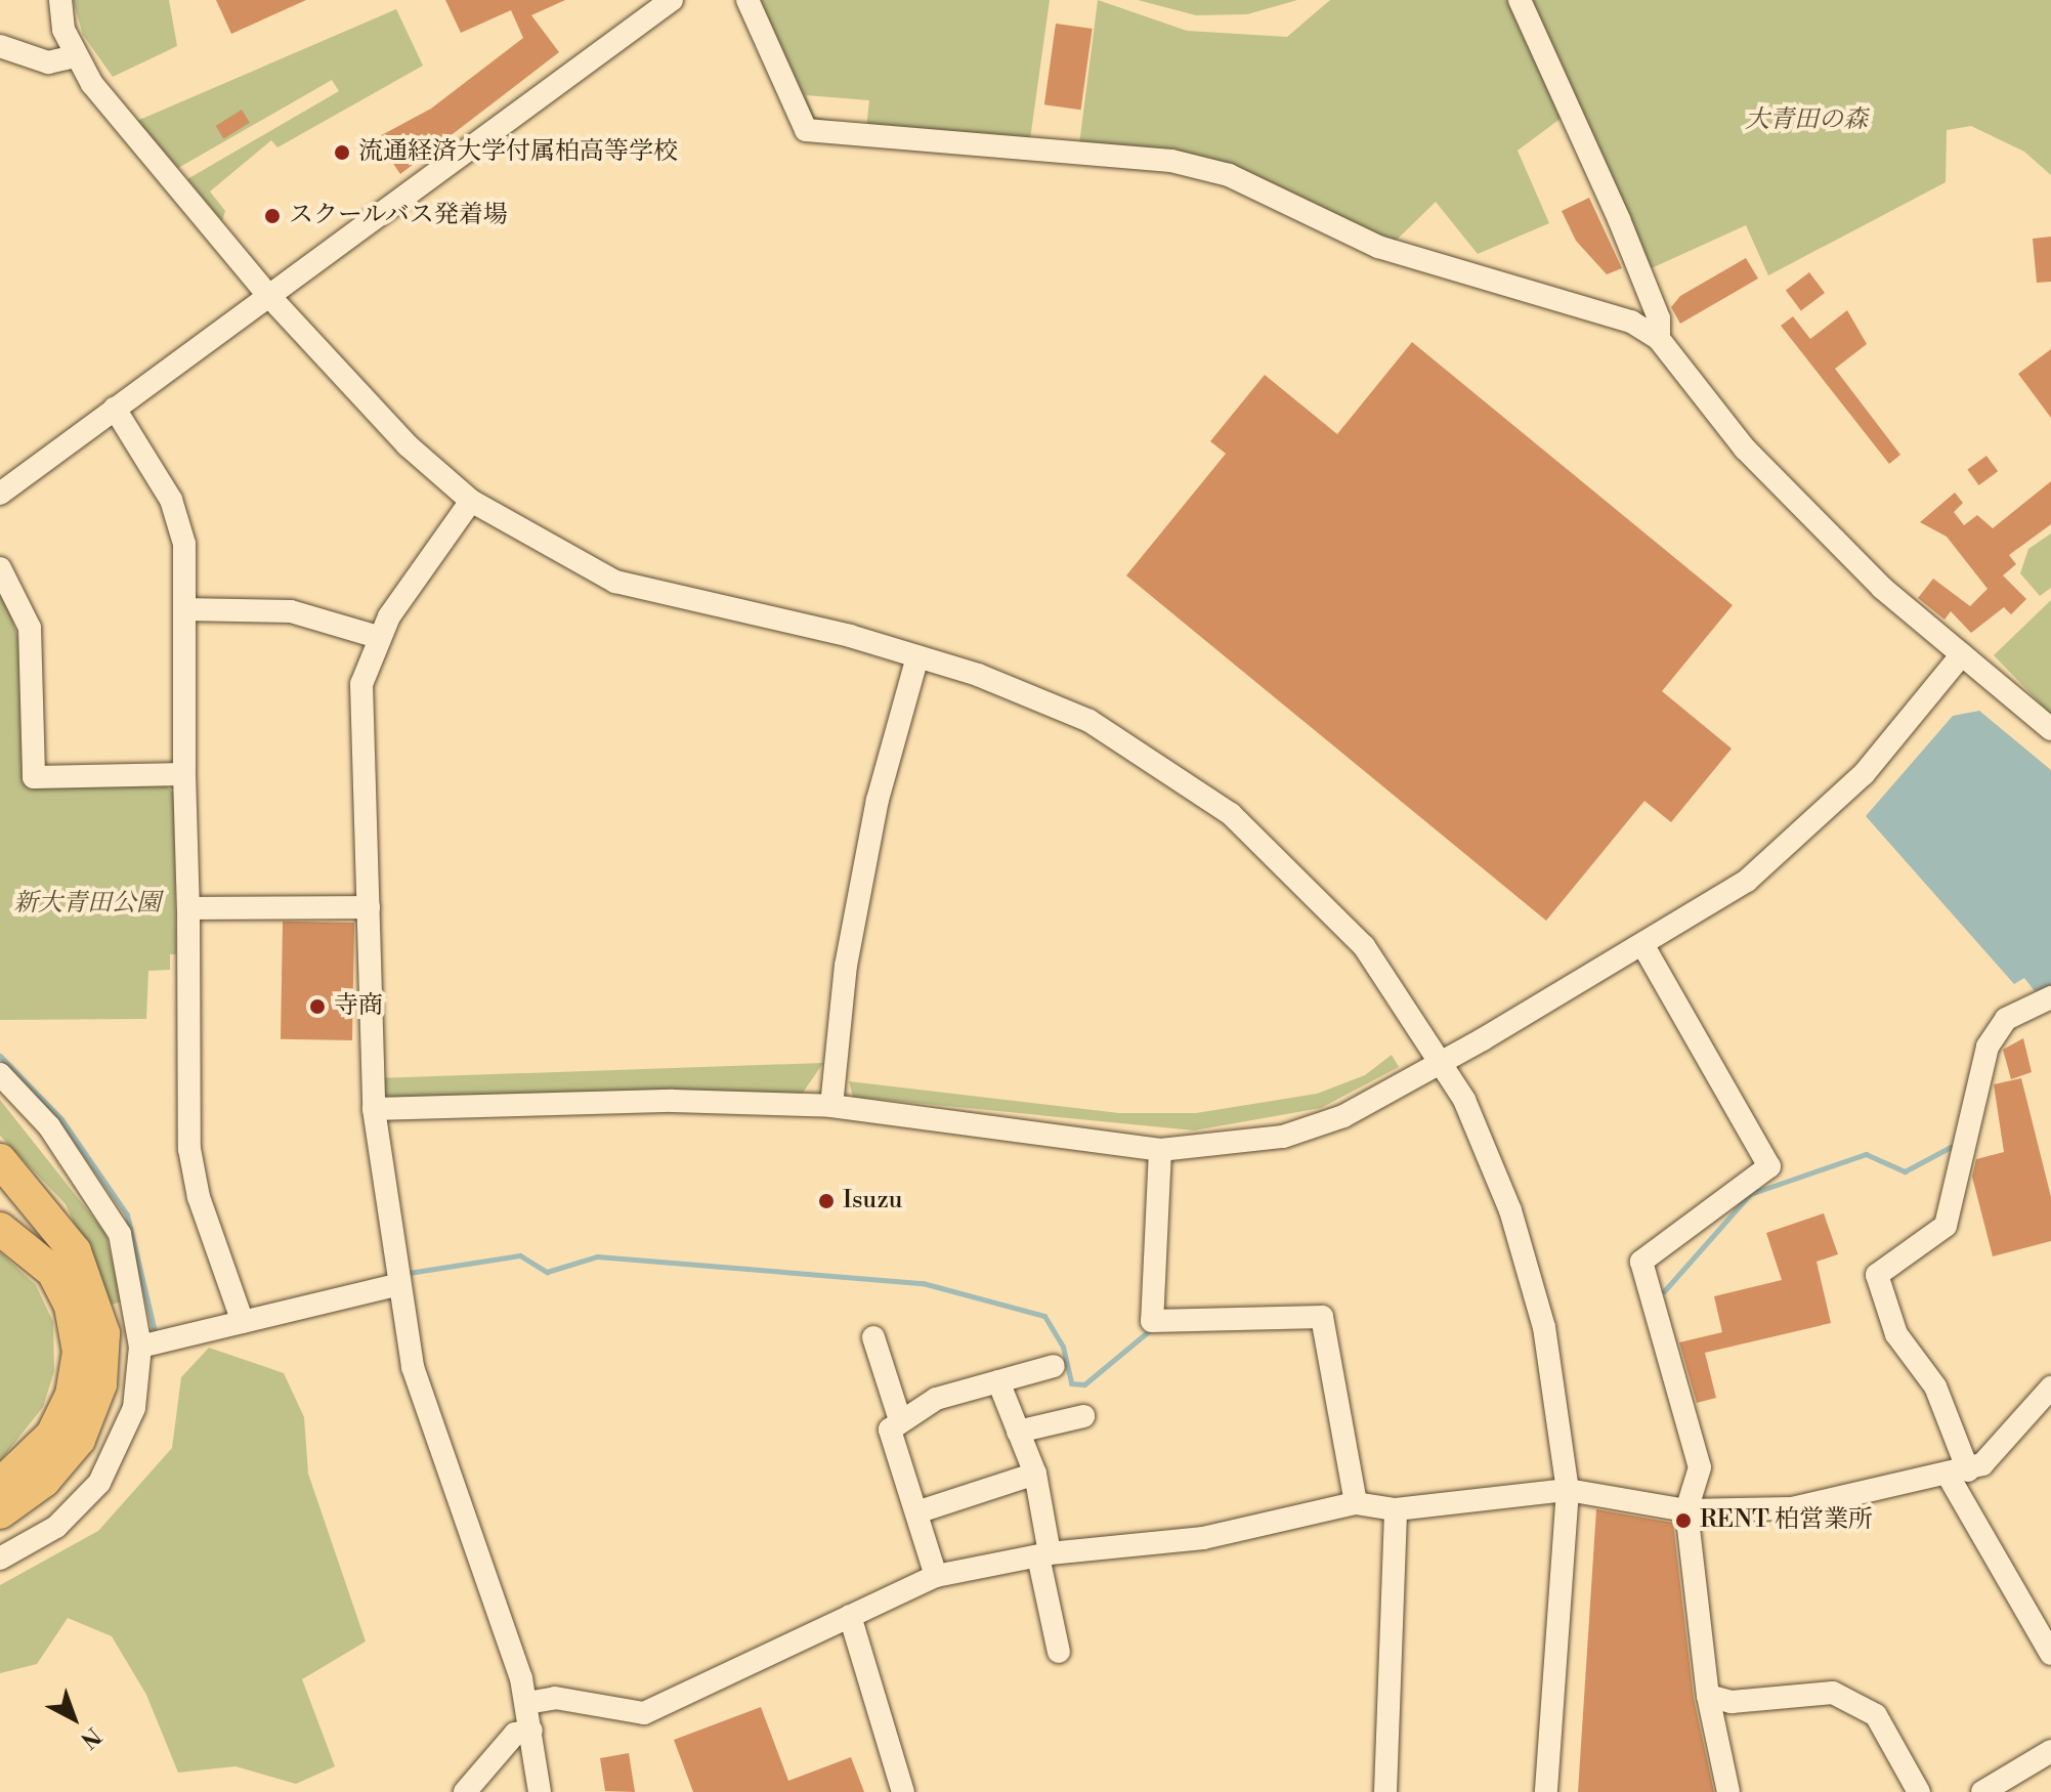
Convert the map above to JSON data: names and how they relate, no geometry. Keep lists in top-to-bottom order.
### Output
{
  "parks": ["大青田の森", "新大青田公園"],
  "places": [
    "流通経済大学付属柏高等学校",
    "スクールバス発着場",
    "寺商",
    "Isuzu",
    "RENT 柏営業所"
  ],
  "north": "bottom right"
}
